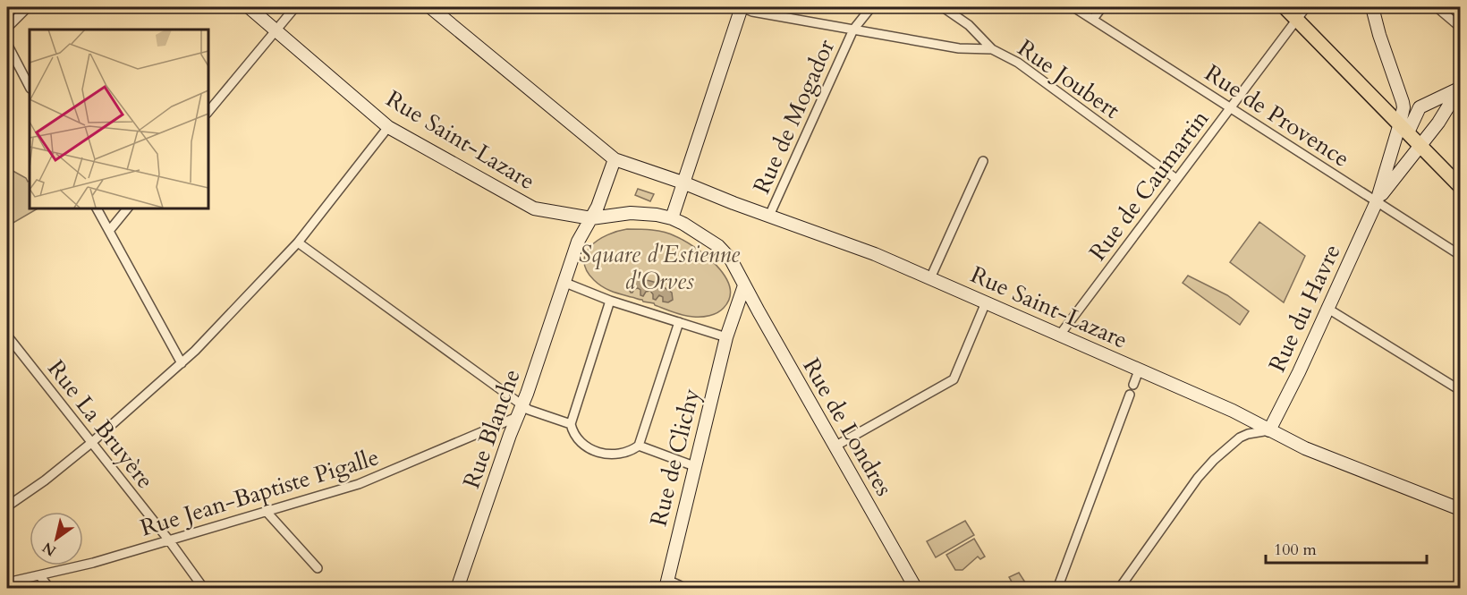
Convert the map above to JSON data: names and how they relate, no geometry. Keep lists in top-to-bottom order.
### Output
{
  "streets": {
    "main road": [
      "Rue Saint-Lazare",
      "Rue du Havre",
      "Rue de Londres",
      "Rue Blanche",
      "Rue de Clichy"
    ],
    "street": [
      "Rue Joubert",
      "Rue de Provence",
      "Rue de Mogador",
      "Rue de Caumartin",
      "Rue La Bruyère",
      "Rue Jean-Baptiste Pigalle"
    ]
  },
  "crossings": [
    ["Rue Joubert", "Rue de Caumartin"],
    ["Rue de Provence", "Rue de Caumartin"],
    ["Rue de Provence", "Rue du Havre"],
    ["Rue de Mogador", "Rue Saint-Lazare"],
    ["Rue Saint-Lazare", "Rue de Caumartin"],
    ["Rue Saint-Lazare", "Rue du Havre"],
    ["Rue Saint-Lazare", "Rue de Londres"],
    ["Rue Saint-Lazare", "Rue Blanche"],
    ["Rue La Bruyère", "Rue Jean-Baptiste Pigalle"],
    ["Rue de Londres", "Rue de Clichy"],
    ["Rue Blanche", "Rue Jean-Baptiste Pigalle"]
  ],
  "parks": ["Square d'Estienne d'Orves"],
  "scale_bar": "100 m",
  "north": "bottom left"
}
